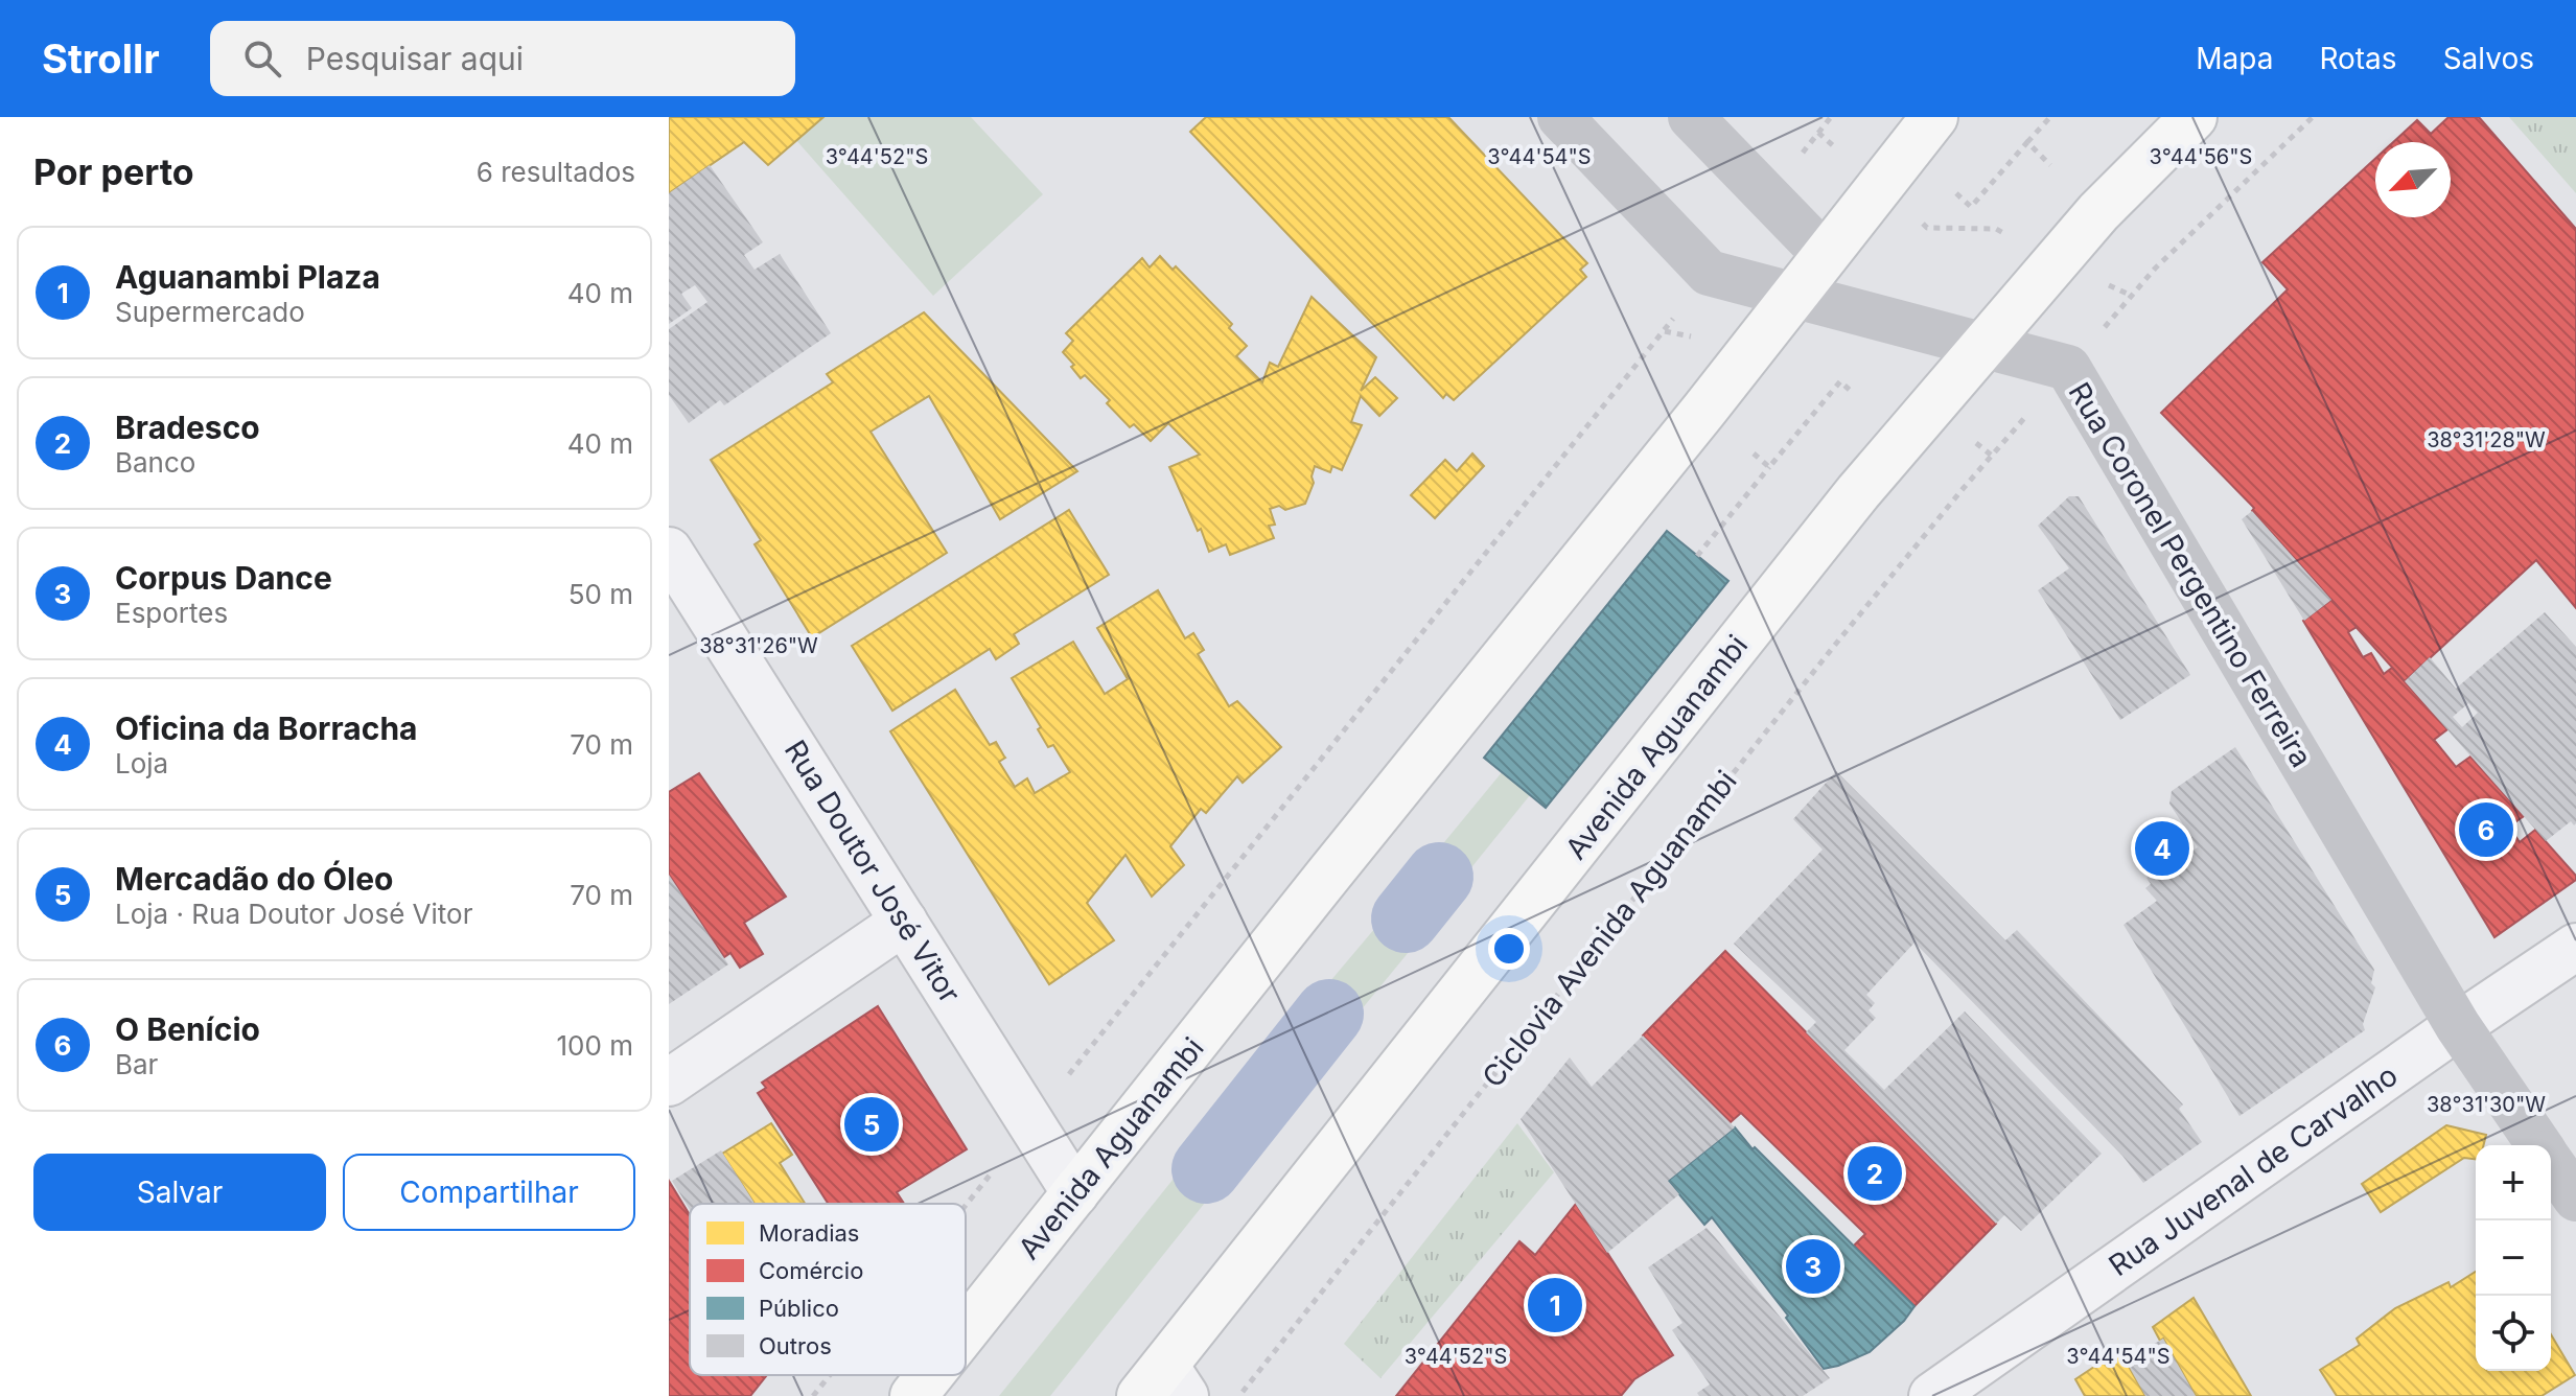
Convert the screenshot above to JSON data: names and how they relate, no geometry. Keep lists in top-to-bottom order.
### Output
{
  "streets": {
    "main road": ["Avenida Aguanambi"],
    "street": ["Rua Coronel Pergentino Ferreira", "Rua Doutor José Vitor", "Rua Juvenal de Carvalho"],
    "path": ["Ciclovia Avenida Aguanambi"]
  },
  "crossings": [
    ["Rua Coronel Pergentino Ferreira", "Avenida Aguanambi"],
    ["Rua Coronel Pergentino Ferreira", "Rua Juvenal de Carvalho"],
    ["Avenida Aguanambi", "Rua Doutor José Vitor"]
  ],
  "legend": [
    "Moradias",
    "Comércio",
    "Público",
    "Outros"
  ],
  "north": "bottom left",
  "page": {
    "header": "Strollr",
    "search": "Pesquisar aqui",
    "nav": ["Mapa", "Rotas", "Salvos"],
    "heading": ["Por perto", "6 resultados"],
    "list": [
      {
        "mark": "1",
        "name": "Aguanambi Plaza",
        "note": "Supermercado",
        "value": "40 m"
      },
      {
        "mark": "2",
        "name": "Bradesco",
        "note": "Banco",
        "value": "40 m"
      },
      {
        "mark": "3",
        "name": "Corpus Dance",
        "note": "Esportes",
        "value": "50 m"
      },
      {
        "mark": "4",
        "name": "Oficina da Borracha",
        "note": "Loja",
        "value": "70 m"
      },
      {
        "mark": "5",
        "name": "Mercadão do Óleo",
        "note": "Loja · Rua Doutor José Vitor",
        "value": "70 m"
      },
      {
        "mark": "6",
        "name": "O Benício",
        "note": "Bar",
        "value": "100 m"
      }
    ],
    "pins": [
      "6",
      "4",
      "5",
      "2",
      "3",
      "1"
    ],
    "buttons": ["Salvar", "Compartilhar"],
    "map_buttons": ["+", "−"]
  },
  "coordinates": [
    "3°44'56\"S",
    "3°44'52\"S",
    "3°44'54\"S",
    "38°31'28\"W",
    "38°31'26\"W",
    "38°31'30\"W"
  ]
}
